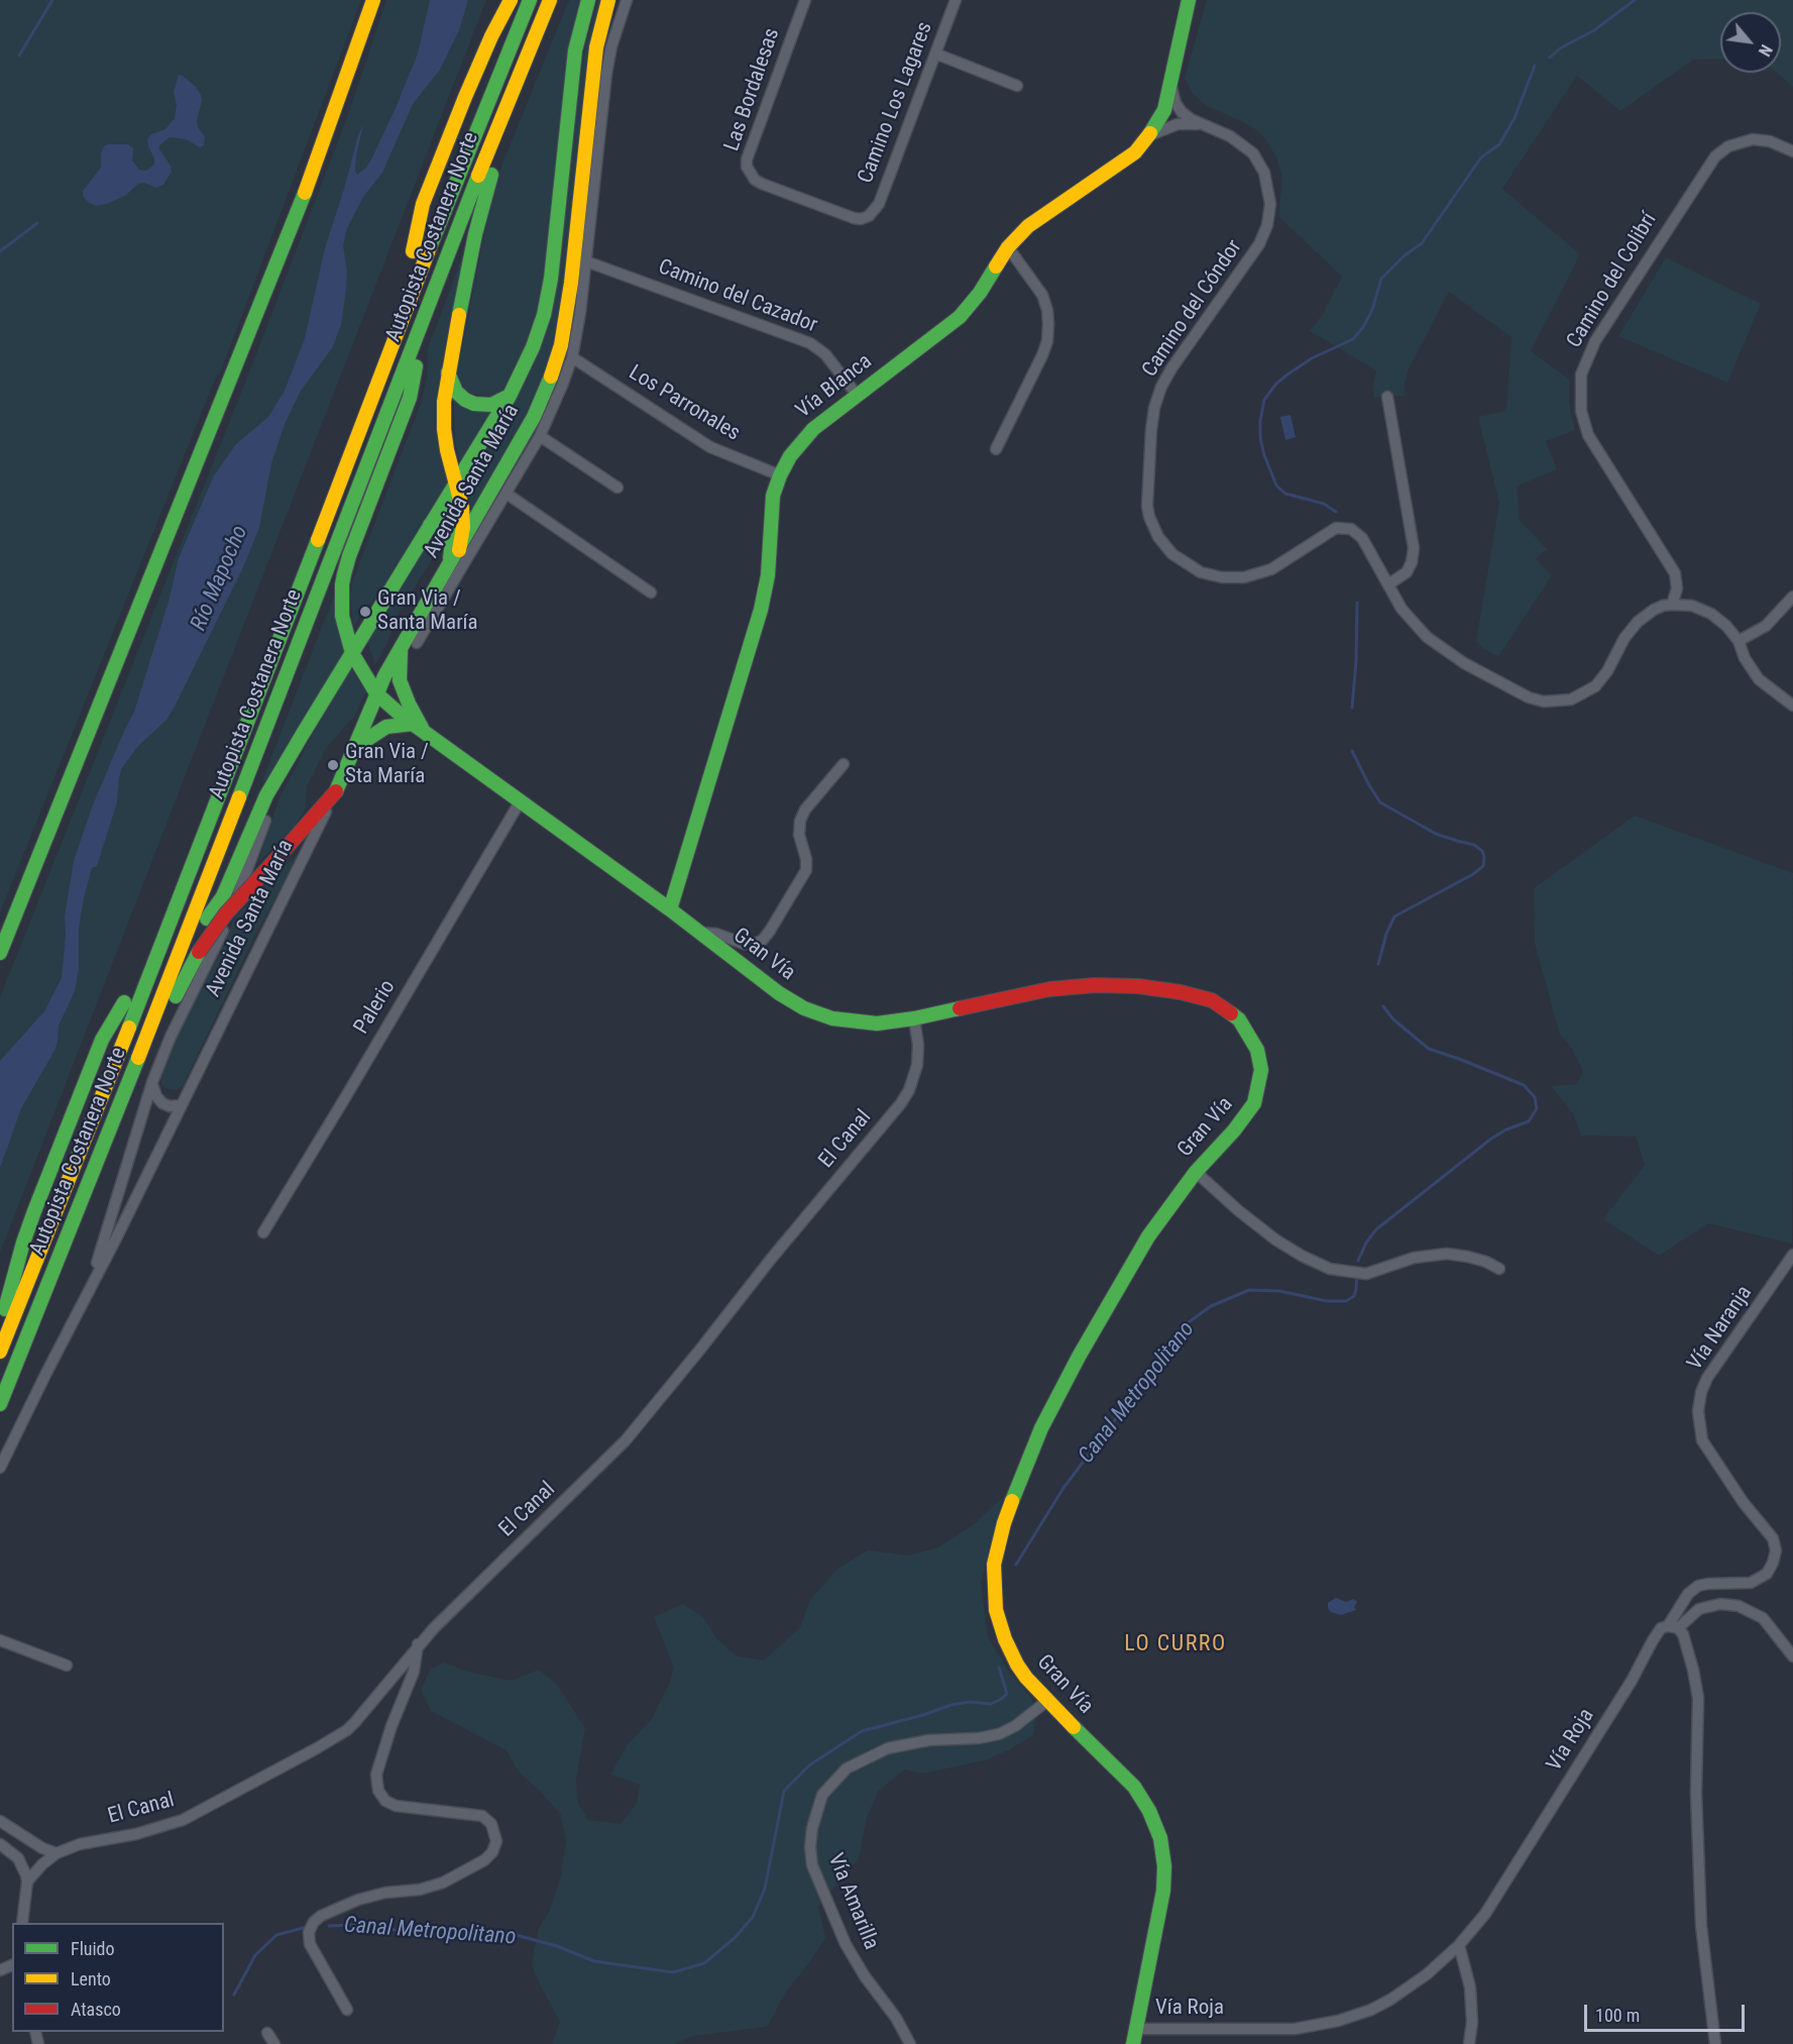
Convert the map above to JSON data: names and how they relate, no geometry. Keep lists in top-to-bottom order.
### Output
{
  "streets": {
    "main road": [
      "Autopista Costanera Norte",
      "Vía Blanca",
      "Avenida Santa María",
      "Gran Vía"
    ],
    "street": [
      "Las Bordalesas",
      "Camino Los Lagares",
      "Camino del Colibrí",
      "Camino del Cazador",
      "Camino del Cóndor",
      "Los Parronales",
      "Palerio",
      "El Canal",
      "Vía Naranja",
      "Vía Roja",
      "Vía Amarilla"
    ]
  },
  "crossings": [
    ["Las Bordalesas", "Camino Los Lagares"],
    ["Camino del Colibrí", "Camino del Cóndor"],
    ["Camino del Cazador", "Vía Blanca"],
    ["Camino del Cazador", "Avenida Santa María"],
    ["Camino del Cóndor", "Vía Blanca"],
    ["Vía Blanca", "Los Parronales"],
    ["Vía Blanca", "Gran Vía"],
    ["Los Parronales", "Avenida Santa María"],
    ["Avenida Santa María", "Gran Vía"],
    ["Gran Vía", "Palerio"],
    ["Gran Vía", "El Canal"],
    ["Gran Vía", "Vía Roja"],
    ["Gran Vía", "Vía Amarilla"],
    ["Vía Naranja", "Vía Roja"]
  ],
  "districts": ["LO CURRO"],
  "water": ["Río Mapocho", "Canal Metropolitano"],
  "places": ["Gran Via / Santa María", "Gran Via / Sta María"],
  "legend": ["Fluido", "Lento", "Atasco"],
  "scale_bar": "100 m",
  "north": "bottom right"
}
